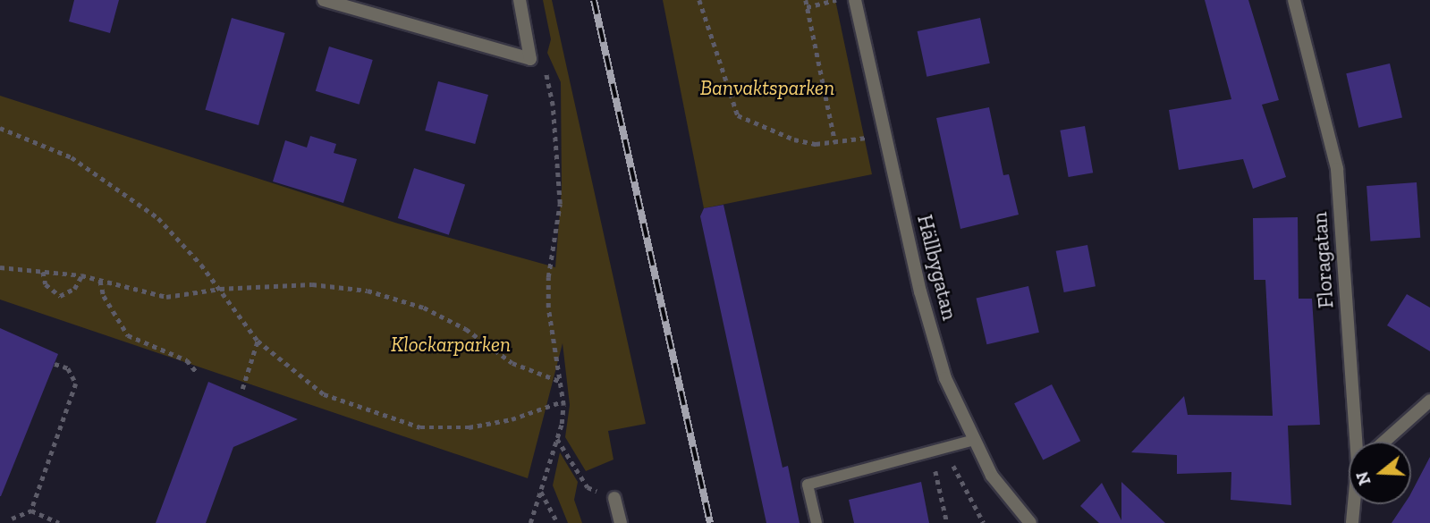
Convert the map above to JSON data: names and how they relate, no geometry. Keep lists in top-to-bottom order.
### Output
{
  "streets": {
    "street": ["Floragatan", "Hällbygatan"]
  },
  "parks": ["Banvaktsparken", "Klockarparken"],
  "north": "left"
}
